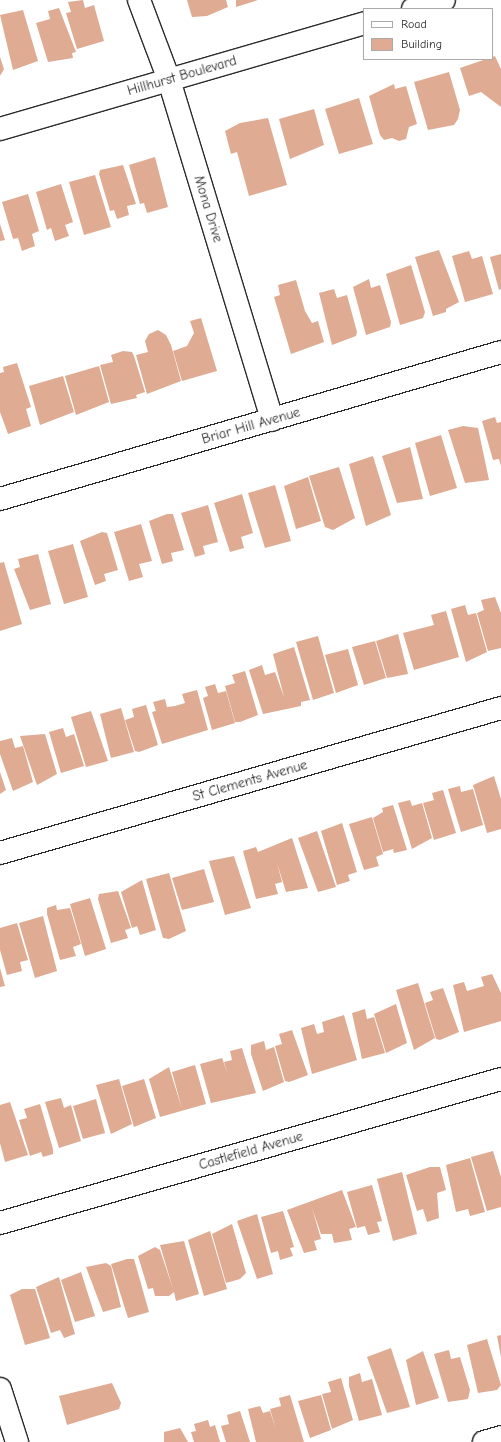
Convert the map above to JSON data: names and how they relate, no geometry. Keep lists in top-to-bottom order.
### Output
{
  "streets": {
    "street": [
      "Hillhurst Boulevard",
      "Mona Drive",
      "Briar Hill Avenue",
      "St Clements Avenue",
      "Castlefield Avenue"
    ]
  },
  "crossings": [
    ["Hillhurst Boulevard", "Mona Drive"],
    ["Mona Drive", "Briar Hill Avenue"]
  ],
  "legend": ["Road", "Building"]
}
